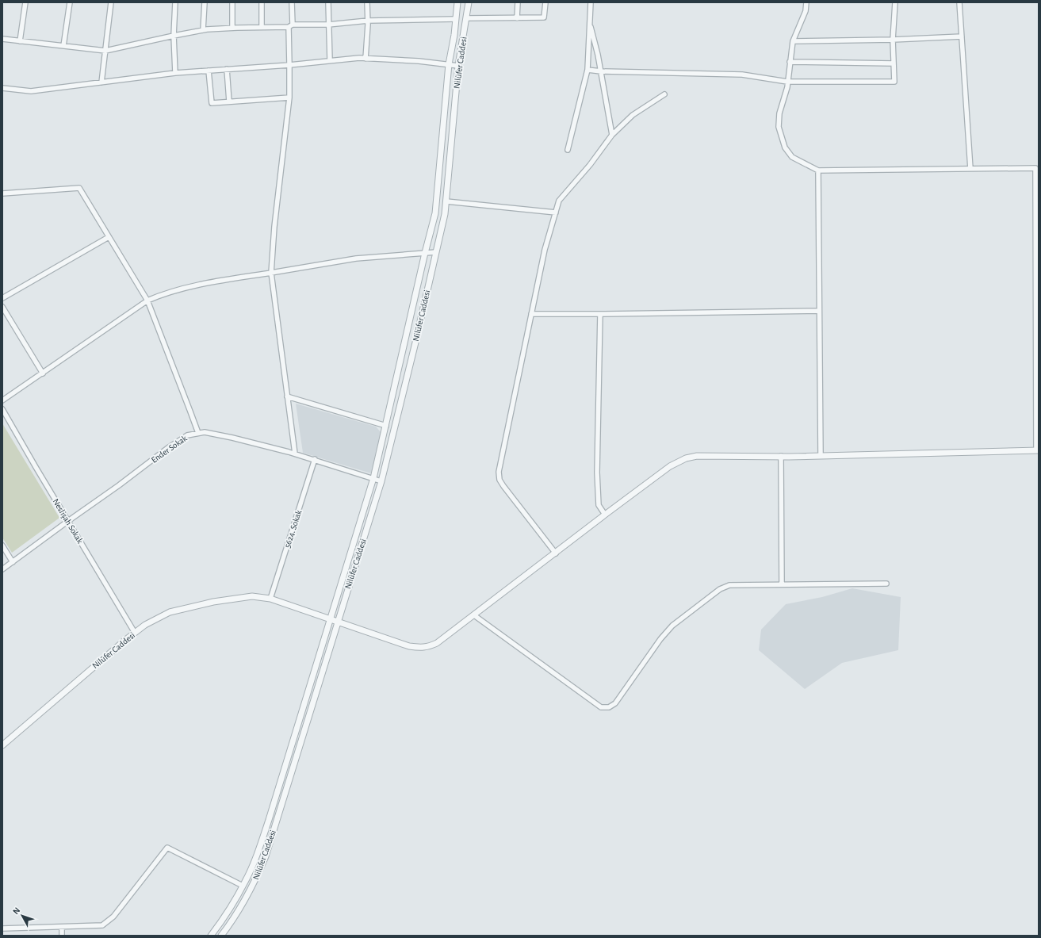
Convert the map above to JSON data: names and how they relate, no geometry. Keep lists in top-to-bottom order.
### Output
{
  "streets": {
    "street": [
      "Nilüfer Caddesi",
      "Ender Sokak",
      "Neslişah Sokak",
      "5624. Sokak"
    ]
  },
  "crossings": [
    ["Nilüfer Caddesi", "Ender Sokak"],
    ["Nilüfer Caddesi", "Neslişah Sokak"],
    ["Nilüfer Caddesi", "5624. Sokak"],
    ["Ender Sokak", "Neslişah Sokak"],
    ["Ender Sokak", "5624. Sokak"]
  ],
  "north": "top left"
}
